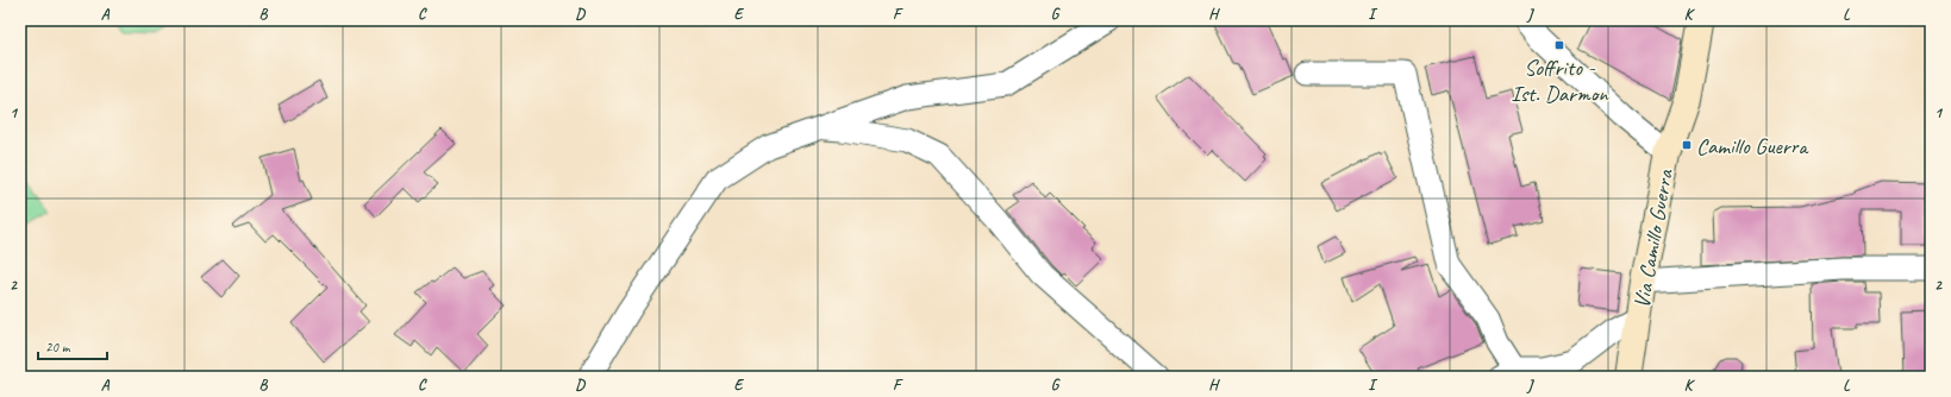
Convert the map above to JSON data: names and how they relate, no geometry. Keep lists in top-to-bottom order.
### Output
{
  "streets": {
    "street": ["Via Camillo Guerra"]
  },
  "places": {
    "transit": ["Soffrito - Ist. Darmon", "Camillo Guerra"]
  },
  "scale_bar": "20 m",
  "grid": {
    "columns": [
      "A",
      "B",
      "C",
      "D",
      "E",
      "F",
      "G",
      "H",
      "I",
      "J",
      "K",
      "L"
    ],
    "rows": ["1", "2"]
  }
}
